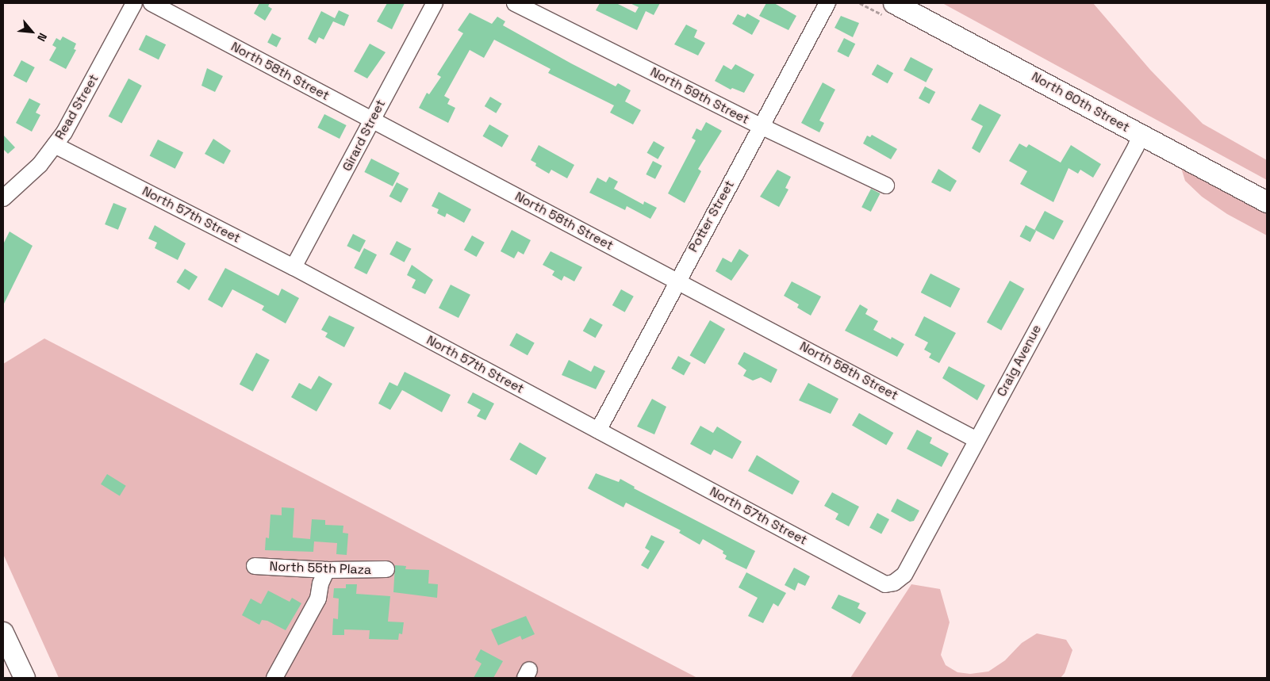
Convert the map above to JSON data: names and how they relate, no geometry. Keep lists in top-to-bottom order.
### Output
{
  "streets": {
    "main road": ["North 60th Street"],
    "street": [
      "North 58th Street",
      "North 59th Street",
      "Read Street",
      "Girard Street",
      "North 57th Street",
      "Potter Street",
      "Craig Avenue",
      "North 55th Plaza"
    ]
  },
  "crossings": [
    ["North 58th Street", "Girard Street"],
    ["North 58th Street", "Potter Street"],
    ["North 58th Street", "Craig Avenue"],
    ["North 59th Street", "Potter Street"],
    ["North 60th Street", "Craig Avenue"],
    ["Read Street", "North 57th Street"],
    ["Girard Street", "North 57th Street"],
    ["North 57th Street", "Potter Street"],
    ["North 57th Street", "Craig Avenue"]
  ],
  "north": "bottom right"
}
